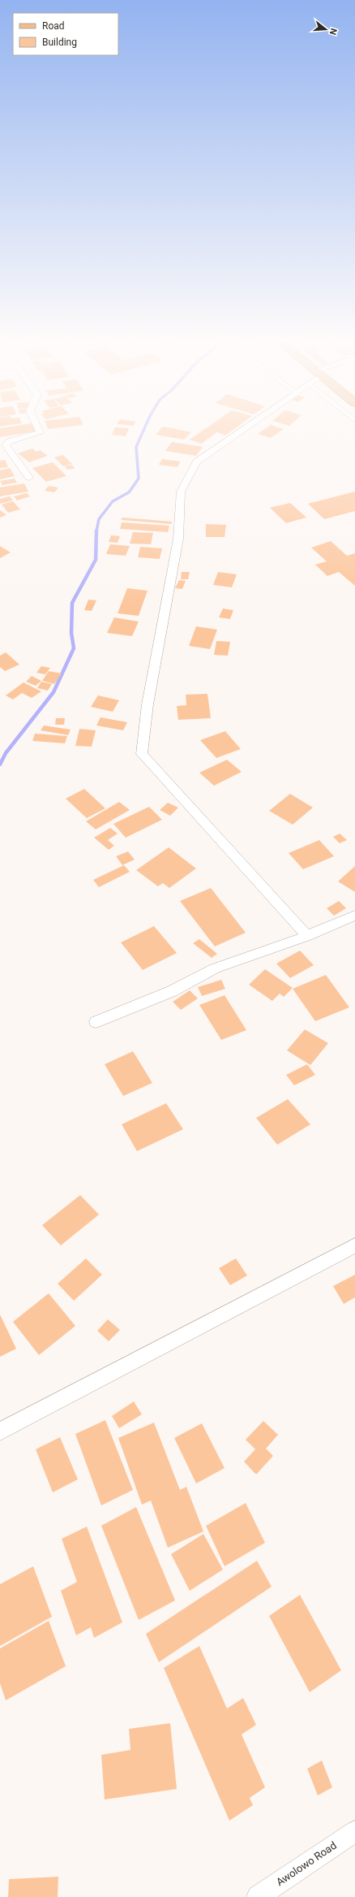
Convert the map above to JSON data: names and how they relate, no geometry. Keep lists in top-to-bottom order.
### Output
{
  "streets": {
    "street": ["Awolowo Road"]
  },
  "legend": ["Road", "Building"],
  "north": "right"
}
